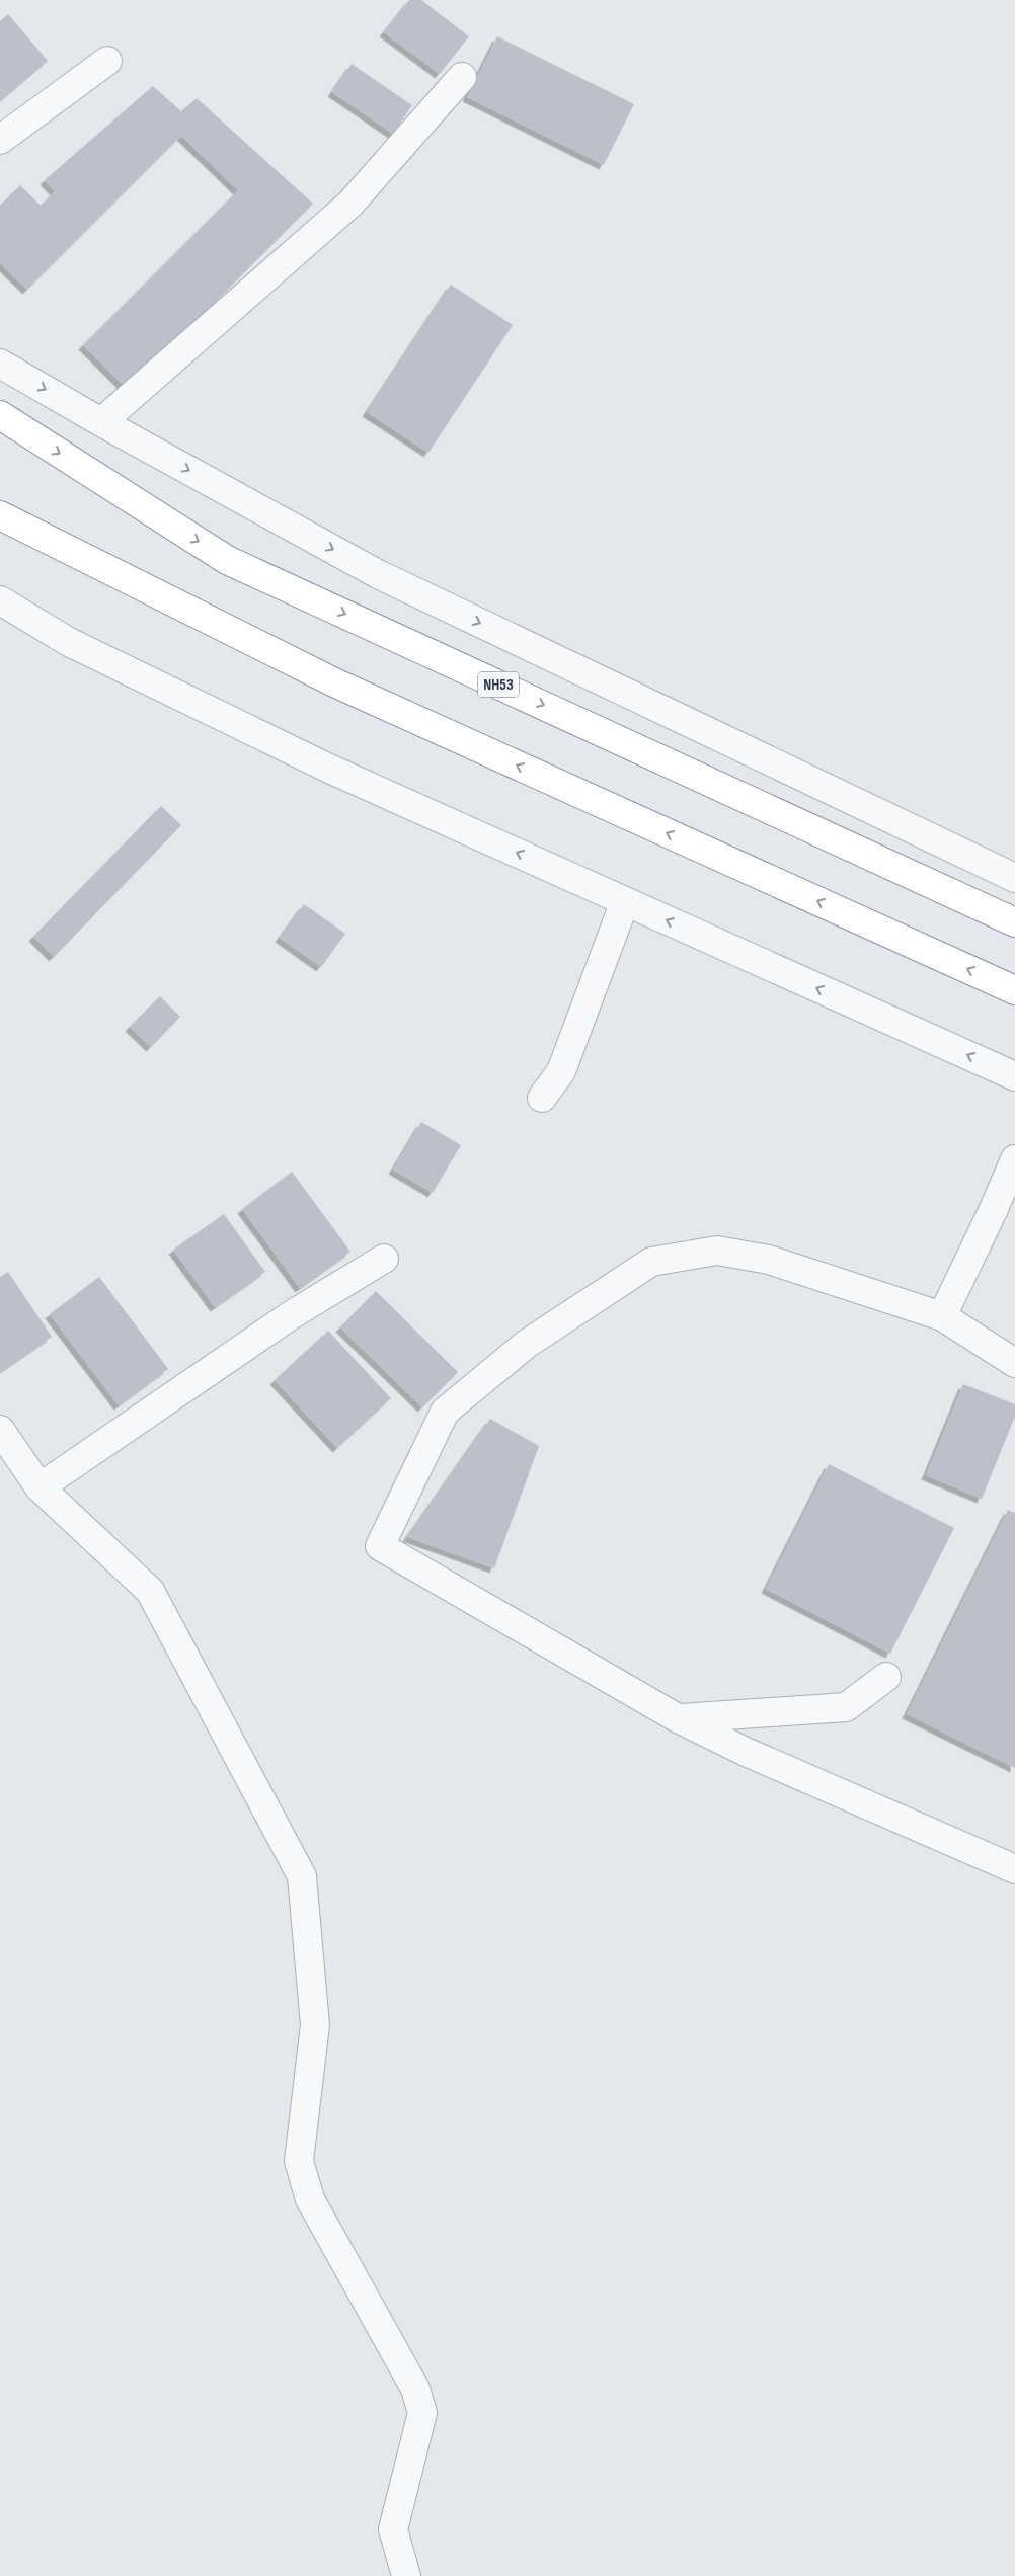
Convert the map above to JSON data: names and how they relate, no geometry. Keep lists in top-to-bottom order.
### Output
{
  "streets": {
    "highway": ["NH53"]
  }
}
